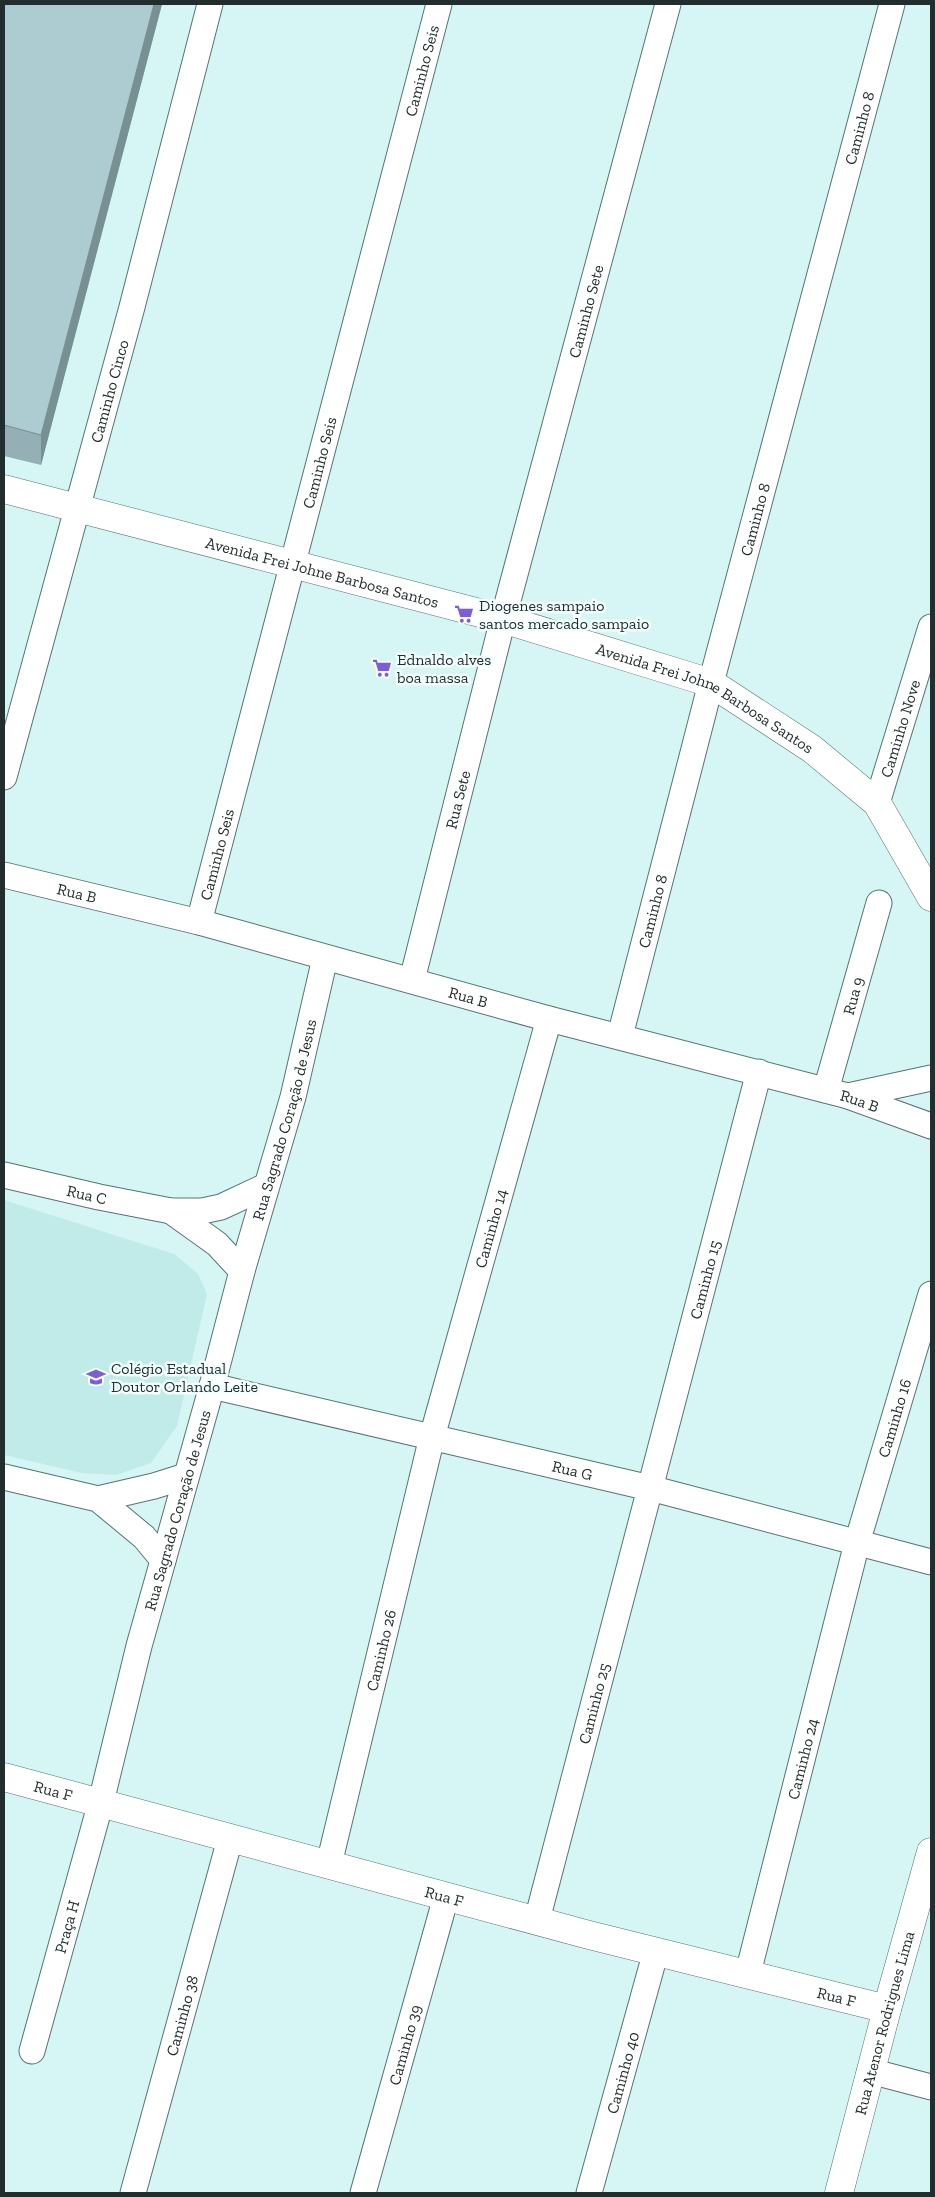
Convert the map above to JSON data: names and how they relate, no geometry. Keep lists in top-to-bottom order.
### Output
{
  "streets": {
    "street": [
      "Caminho Seis",
      "Caminho 8",
      "Caminho Sete",
      "Caminho Cinco",
      "Avenida Frei Johne Barbosa Santos",
      "Caminho Nove",
      "Rua Sete",
      "Rua B",
      "Rua 9",
      "Rua Sagrado Coração de Jesus",
      "Rua C",
      "Caminho 14",
      "Caminho 15",
      "Caminho 16",
      "Rua G",
      "Caminho 26",
      "Caminho 25",
      "Caminho 24",
      "Rua F",
      "Praça H",
      "Caminho 38",
      "Rua Atenor Rodrigues Lima",
      "Caminho 39",
      "Caminho 40"
    ]
  },
  "crossings": [
    ["Caminho Seis", "Avenida Frei Johne Barbosa Santos"],
    ["Caminho Seis", "Rua B"],
    ["Caminho 8", "Avenida Frei Johne Barbosa Santos"],
    ["Caminho 8", "Rua B"],
    ["Caminho Sete", "Avenida Frei Johne Barbosa Santos"],
    ["Caminho Sete", "Rua Sete"],
    ["Caminho Cinco", "Avenida Frei Johne Barbosa Santos"],
    ["Avenida Frei Johne Barbosa Santos", "Caminho Nove"],
    ["Avenida Frei Johne Barbosa Santos", "Rua Sete"],
    ["Rua Sete", "Rua B"],
    ["Rua B", "Rua 9"],
    ["Rua B", "Rua Sagrado Coração de Jesus"],
    ["Rua B", "Caminho 14"],
    ["Rua B", "Caminho 15"],
    ["Rua Sagrado Coração de Jesus", "Rua C"],
    ["Rua Sagrado Coração de Jesus", "Rua G"],
    ["Rua Sagrado Coração de Jesus", "Rua F"],
    ["Rua Sagrado Coração de Jesus", "Praça H"],
    ["Caminho 14", "Rua G"],
    ["Caminho 14", "Caminho 26"],
    ["Caminho 15", "Rua G"],
    ["Caminho 15", "Caminho 25"],
    ["Caminho 16", "Rua G"],
    ["Caminho 16", "Caminho 24"],
    ["Rua G", "Caminho 26"],
    ["Rua G", "Caminho 25"],
    ["Rua G", "Caminho 24"],
    ["Caminho 26", "Rua F"],
    ["Caminho 25", "Rua F"],
    ["Caminho 24", "Rua F"],
    ["Rua F", "Praça H"],
    ["Rua F", "Caminho 38"],
    ["Rua F", "Rua Atenor Rodrigues Lima"],
    ["Rua F", "Caminho 39"],
    ["Rua F", "Caminho 40"]
  ],
  "places": {
    "supermarket": ["Diogenes sampaio santos mercado sampaio", "Ednaldo alves boa massa"],
    "school or university": ["Colégio Estadual Doutor Orlando Leite"]
  }
}
